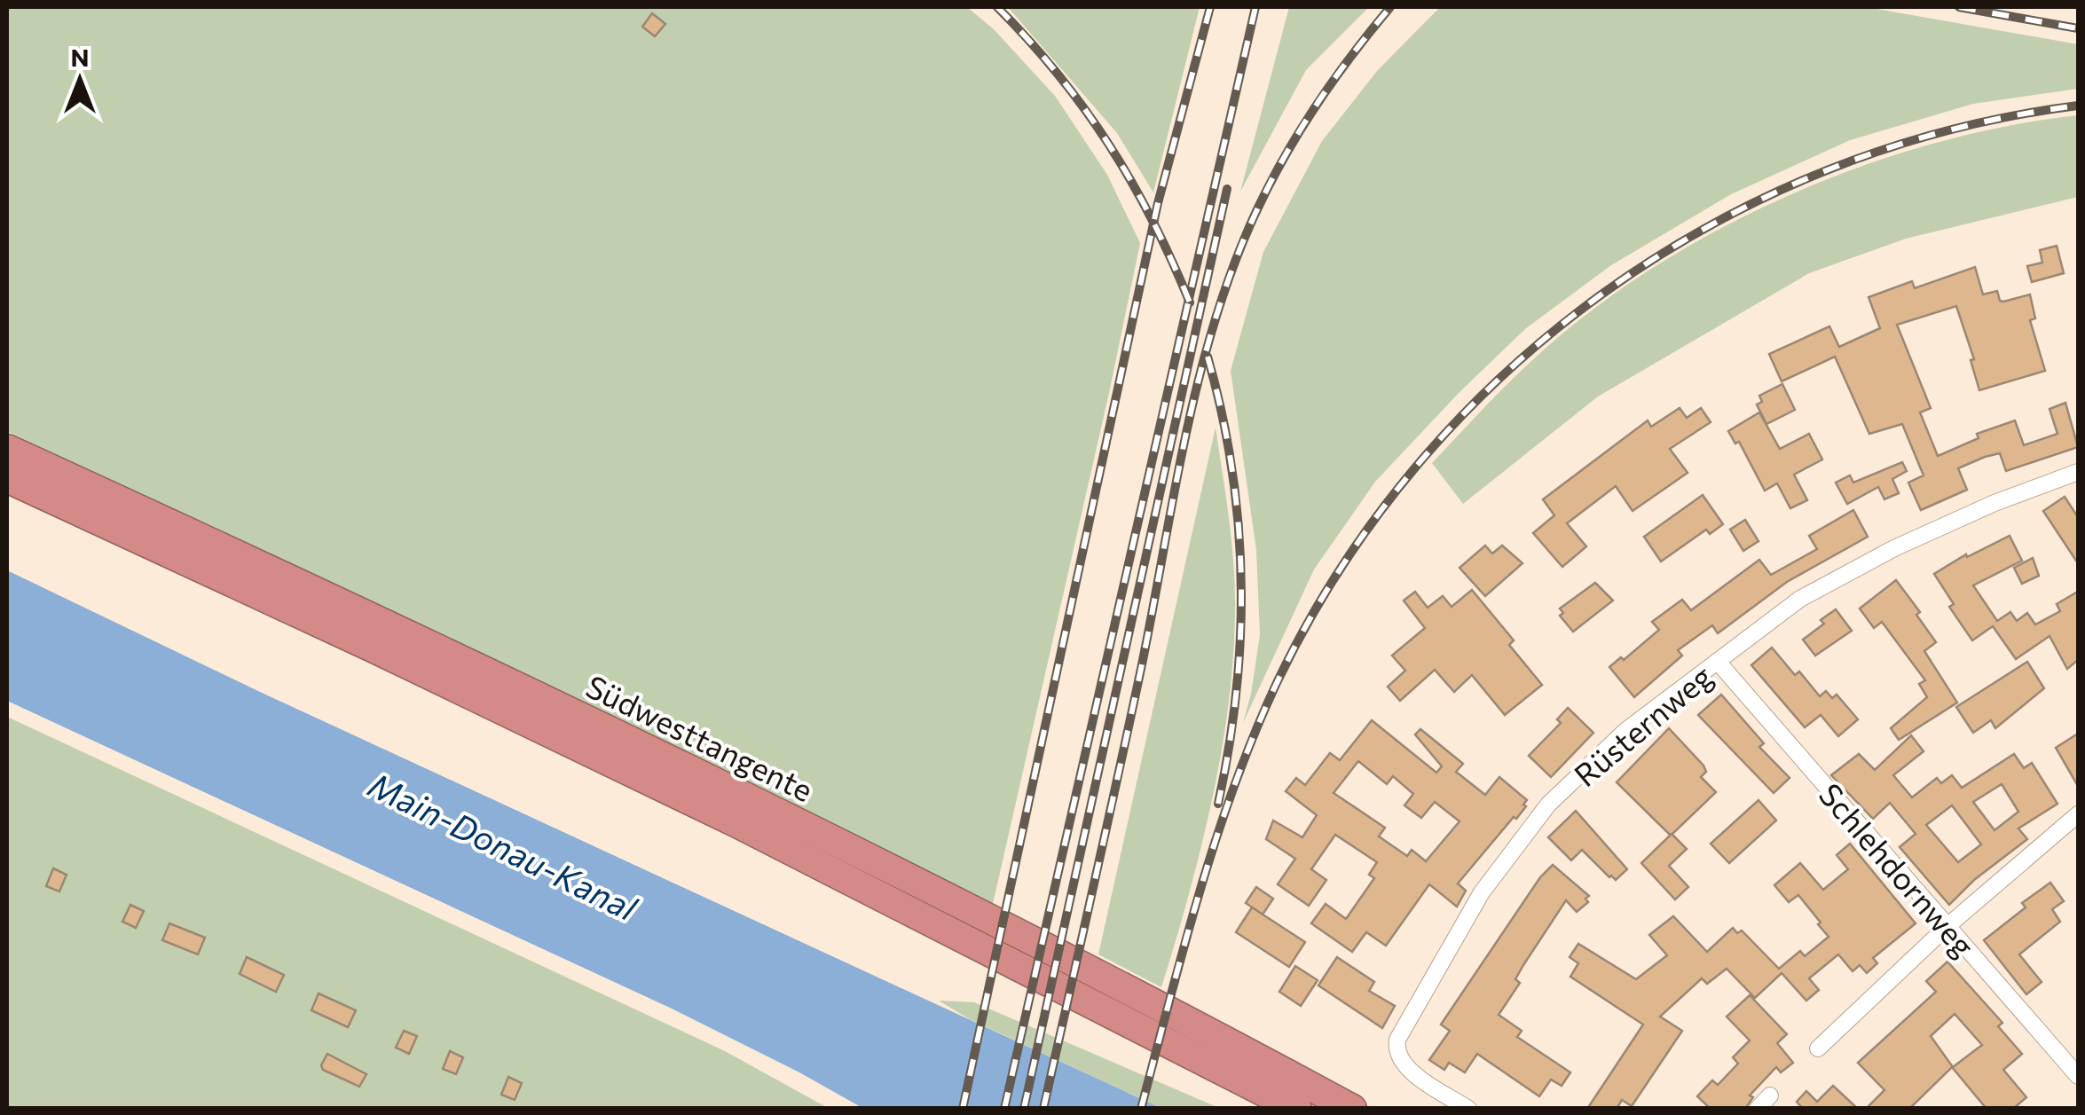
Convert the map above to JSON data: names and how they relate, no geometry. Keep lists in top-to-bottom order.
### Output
{
  "streets": {
    "highway": ["Südwesttangente"],
    "street": ["Rüsternweg", "Schlehdornweg"]
  },
  "crossings": [
    ["Rüsternweg", "Schlehdornweg"]
  ],
  "water": ["Main-Donau-Kanal"],
  "north": "top"
}
